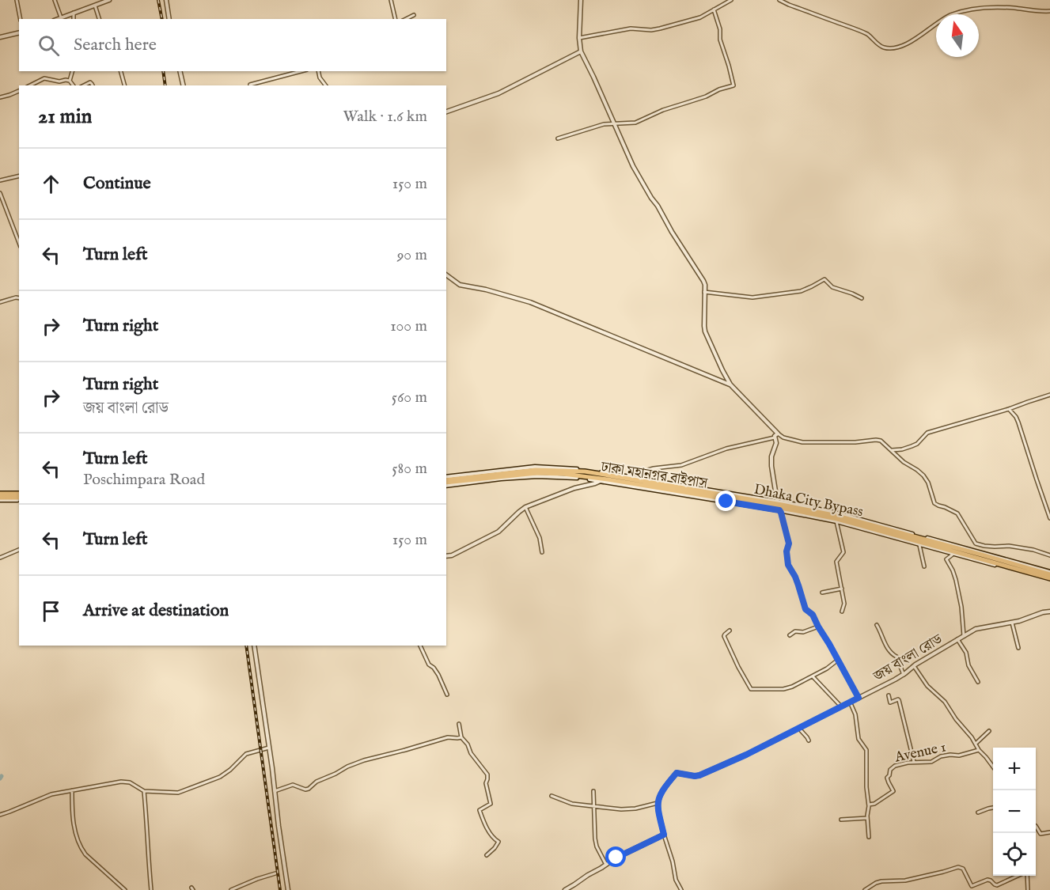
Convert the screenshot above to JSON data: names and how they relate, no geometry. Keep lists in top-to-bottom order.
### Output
{
  "streets": {
    "highway": ["ঢাকা মহানগর বাইপাস"],
    "street": ["জয় বাংলা রোড", "Avenue 1"]
  },
  "north": "top",
  "page": {
    "search": "Search here",
    "heading": ["21 min", "Walk · 1.6 km"],
    "list": [
      ["Continue", "150 m"],
      ["Turn left", "90 m"],
      ["Turn right", "100 m"],
      ["Turn right", "জয় বাংলা রোড", "560 m"],
      ["Turn left", "Poschimpara Road", "580 m"],
      ["Turn left", "150 m"],
      "Arrive at destination"
    ],
    "map_buttons": ["+", "−"]
  }
}
